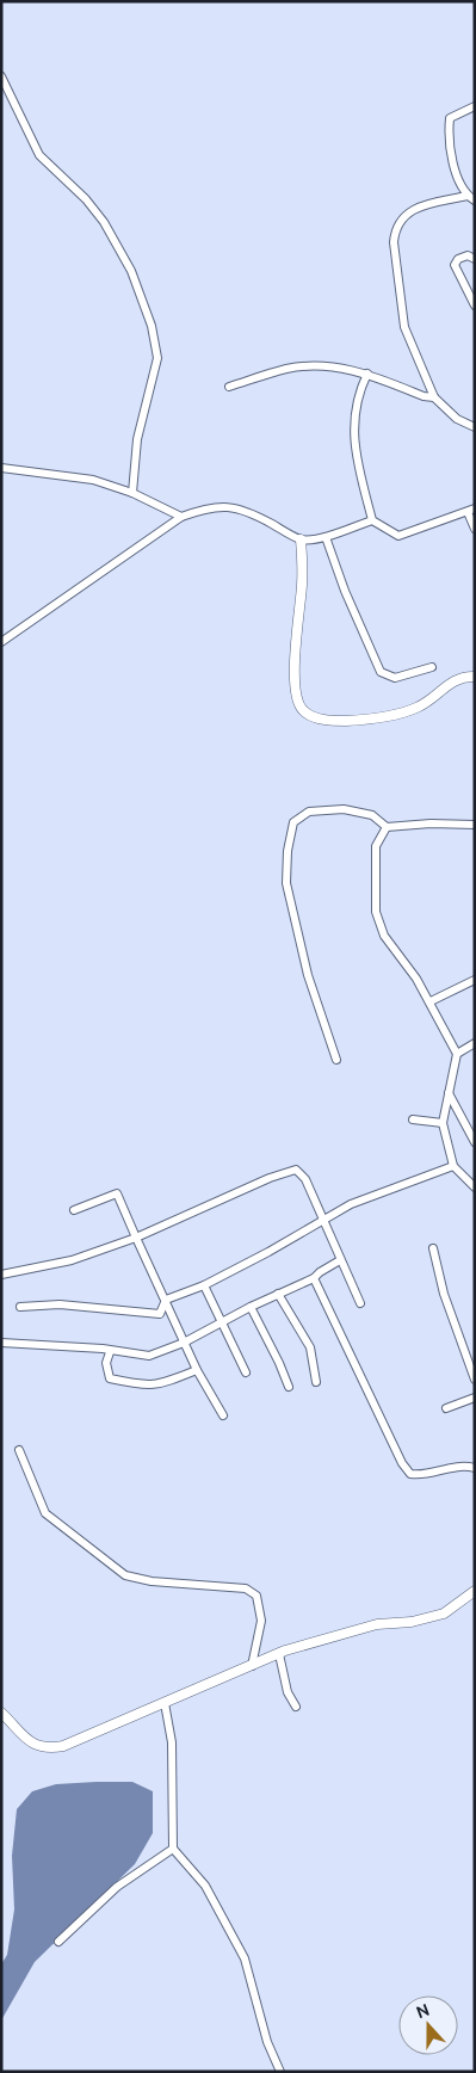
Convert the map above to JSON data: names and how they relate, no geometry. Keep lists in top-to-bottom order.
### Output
{
  "north": "top"
}
